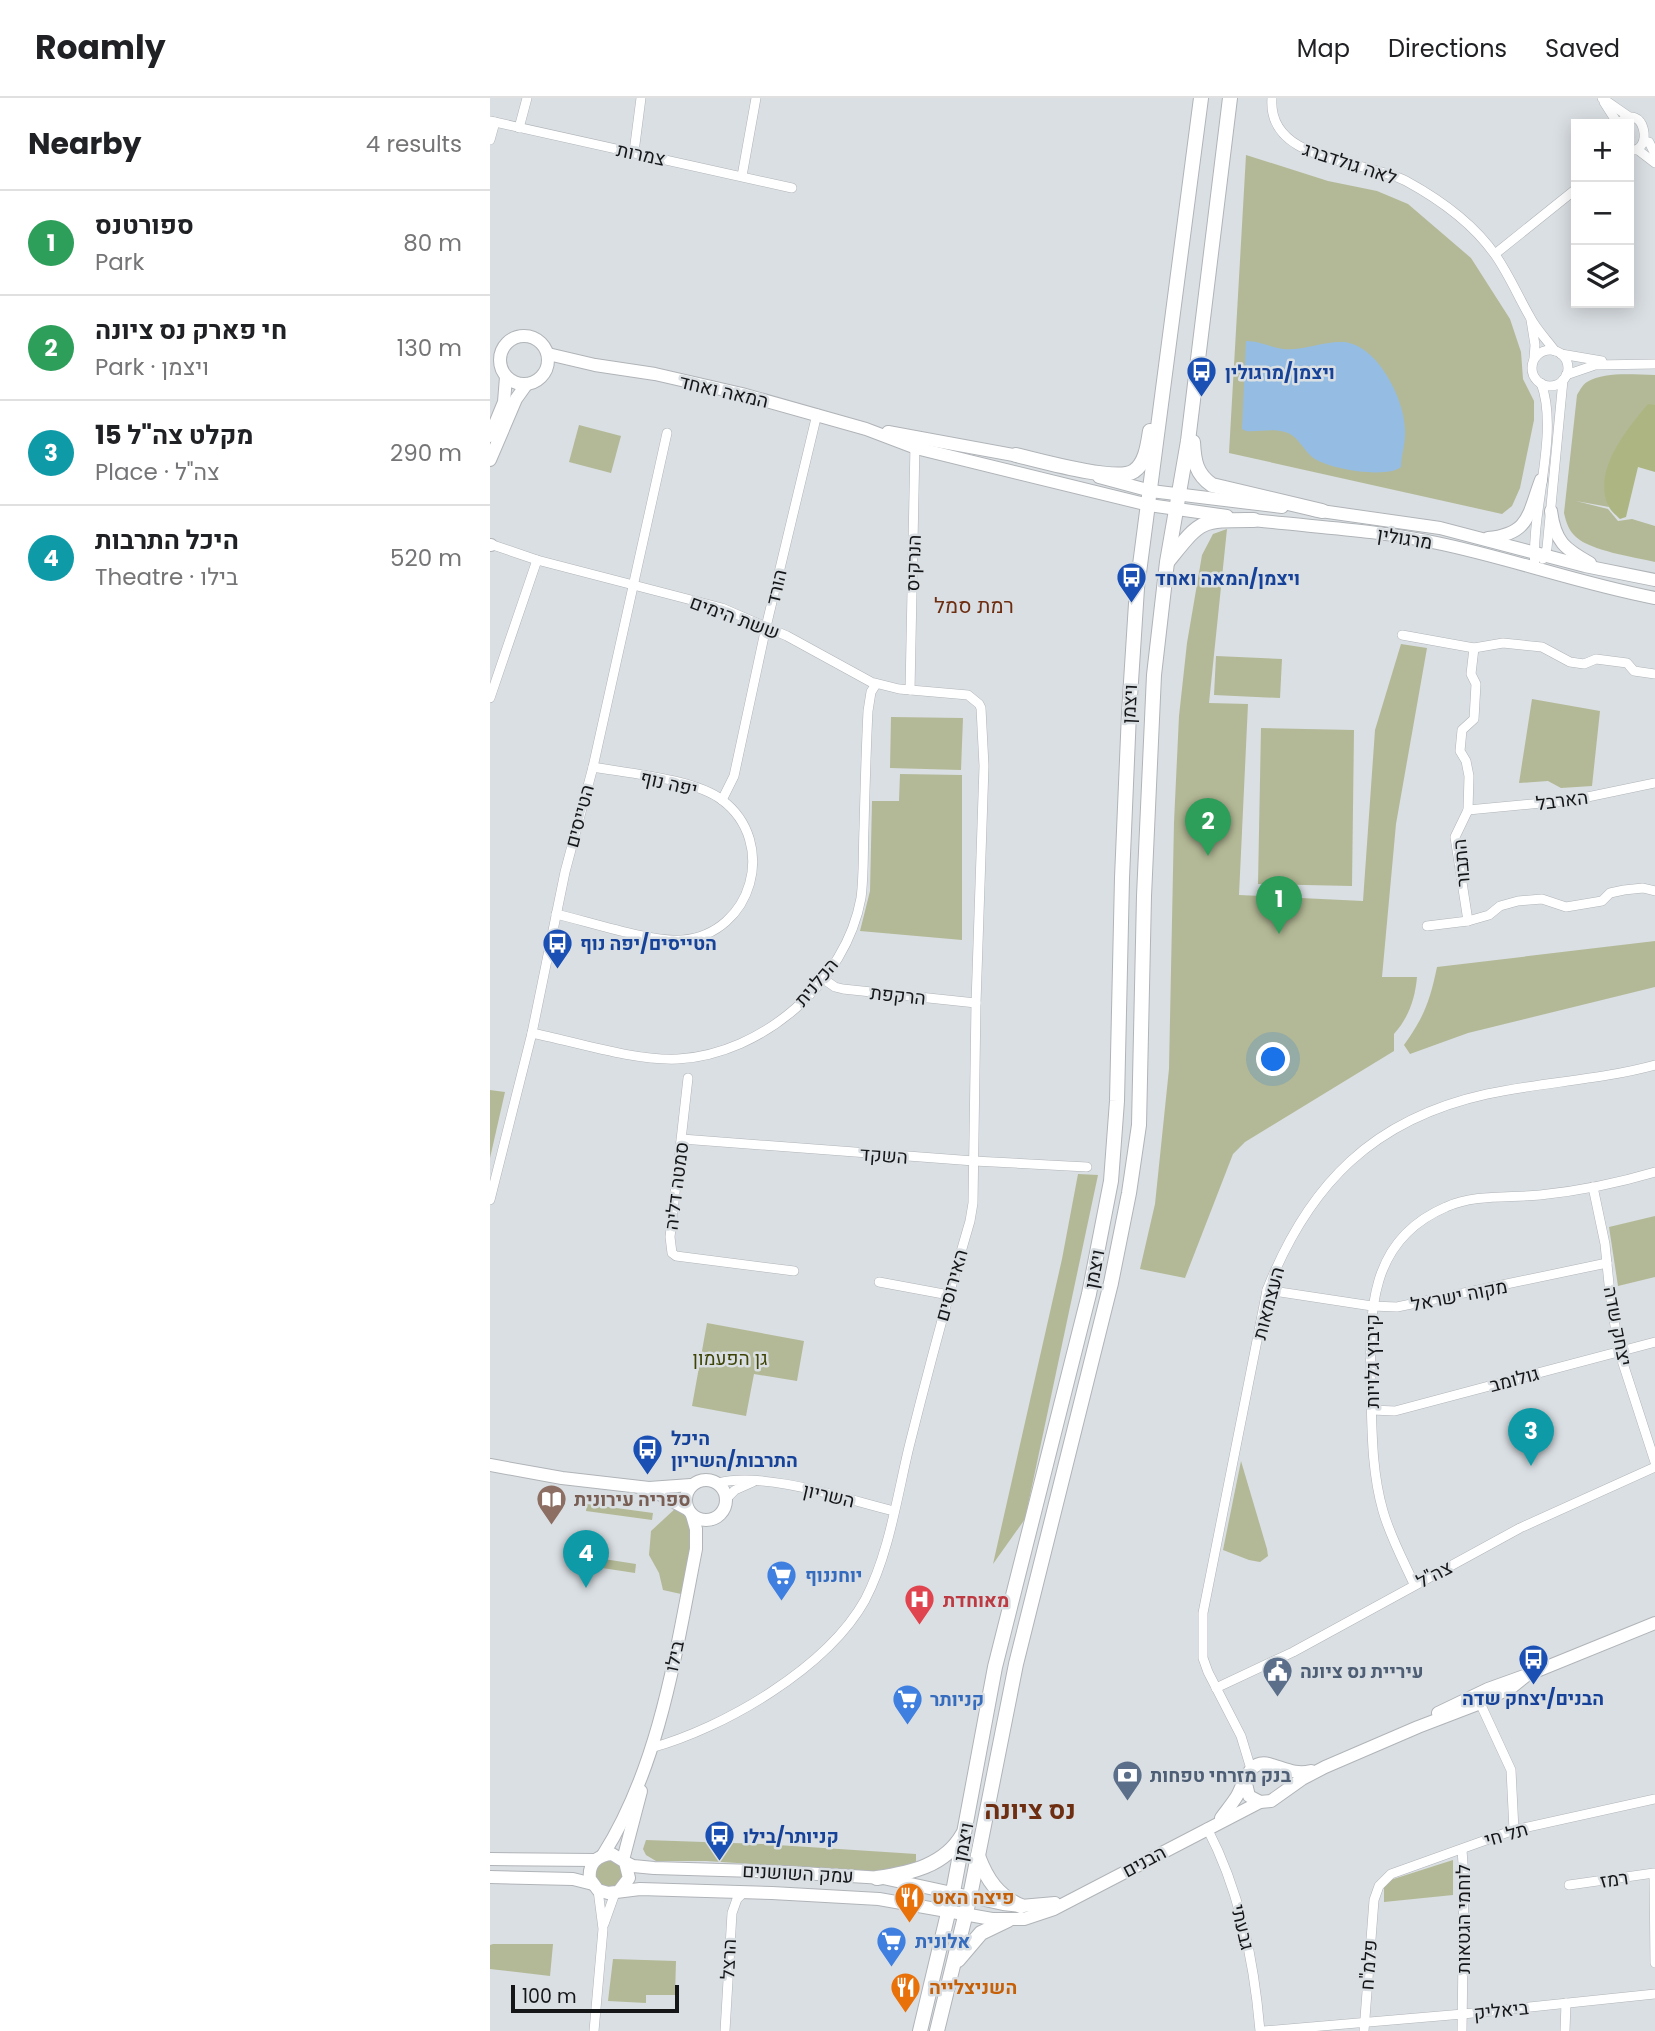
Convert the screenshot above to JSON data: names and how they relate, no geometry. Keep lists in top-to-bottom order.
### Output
{
  "streets": {
    "main road": ["ויצמן"],
    "street": [
      "צמרות",
      "לאה גולדברג",
      "המאה ואחד",
      "מרגולין",
      "הנרקיס",
      "הורד",
      "ששת הימים",
      "יפה נוף",
      "הארבל",
      "הטייסים",
      "התבור",
      "הכלנית",
      "הרקפת",
      "השקד",
      "סמטה דליה",
      "האירוסים",
      "מקוה ישראל",
      "העצמאות",
      "יצחק שדה",
      "קיבוץ גלויות",
      "גולומב",
      "השריון",
      "צה\"ל",
      "בילו",
      "תל חי",
      "הבנים",
      "עמק השושנים",
      "רמז",
      "לוחמי הגטאות",
      "גבעתי",
      "הרצל",
      "פלמ\"ח",
      "ביאליק"
    ]
  },
  "crossings": [
    ["המאה ואחד", "מרגולין"],
    ["המאה ואחד", "הנרקיס"],
    ["המאה ואחד", "הורד"],
    ["המאה ואחד", "ויצמן"],
    ["מרגולין", "ויצמן"],
    ["הנרקיס", "ששת הימים"],
    ["הורד", "ששת הימים"],
    ["הורד", "יפה נוף"],
    ["הורד", "הטייסים"],
    ["ששת הימים", "הטייסים"],
    ["ששת הימים", "הכלנית"],
    ["ששת הימים", "האירוסים"],
    ["ויצמן", "הבנים"],
    ["ויצמן", "עמק השושנים"],
    ["יפה נוף", "הטייסים"],
    ["הארבל", "התבור"],
    ["הטייסים", "הכלנית"],
    ["הכלנית", "הרקפת"],
    ["הרקפת", "האירוסים"],
    ["השקד", "סמטה דליה"],
    ["השקד", "האירוסים"],
    ["האירוסים", "השריון"],
    ["האירוסים", "בילו"],
    ["מקוה ישראל", "העצמאות"],
    ["מקוה ישראל", "יצחק שדה"],
    ["מקוה ישראל", "קיבוץ גלויות"],
    ["העצמאות", "צה\"ל"],
    ["העצמאות", "הבנים"],
    ["יצחק שדה", "קיבוץ גלויות"],
    ["יצחק שדה", "גולומב"],
    ["יצחק שדה", "צה\"ל"],
    ["קיבוץ גלויות", "גולומב"],
    ["קיבוץ גלויות", "צה\"ל"],
    ["השריון", "בילו"],
    ["בילו", "עמק השושנים"],
    ["תל חי", "לוחמי הגטאות"],
    ["תל חי", "פלמ\"ח"],
    ["הבנים", "עמק השושנים"],
    ["הבנים", "גבעתי"],
    ["עמק השושנים", "הרצל"],
    ["לוחמי הגטאות", "ביאליק"],
    ["גבעתי", "ביאליק"],
    ["פלמ\"ח", "ביאליק"]
  ],
  "districts": ["רמת סמל", "נס ציונה"],
  "parks": ["גן הפעמון"],
  "places": {
    "bus stop": [
      "ויצמן/מרגולין",
      "ויצמן/המאה ואחד",
      "הטייסים/יפה נוף",
      "היכל התרבות/השריון",
      "הבנים/יצחק שדה",
      "קניותר/בילו"
    ],
    "library": ["ספריה עירונית"],
    "supermarket": ["יוחננוף", "קניותר", "אלונית"],
    "hospital": ["מאוחדת"],
    "public building": ["עיריית נס ציונה"],
    "bank": ["בנק מזרחי טפחות"],
    "restaurant": ["פיצה האט", "השניצלייה"]
  },
  "scale_bar": "100 m",
  "page": {
    "header": "Roamly",
    "nav": ["Map", "Directions", "Saved"],
    "heading": ["Nearby", "4 results"],
    "map_buttons": ["+", "−"],
    "list": [
      {
        "mark": "1",
        "name": "ספורטנס",
        "note": "Park",
        "value": "80 m"
      },
      {
        "mark": "2",
        "name": "חי פארק נס ציונה",
        "note": "Park · ויצמן",
        "value": "130 m"
      },
      {
        "mark": "3",
        "name": "מקלט צה\"ל 15",
        "note": "Place · צה\"ל",
        "value": "290 m"
      },
      {
        "mark": "4",
        "name": "היכל התרבות",
        "note": "Theatre · בילו",
        "value": "520 m"
      }
    ],
    "pins": [
      "2",
      "1",
      "3",
      "4"
    ],
    "scale": "100 m"
  }
}
